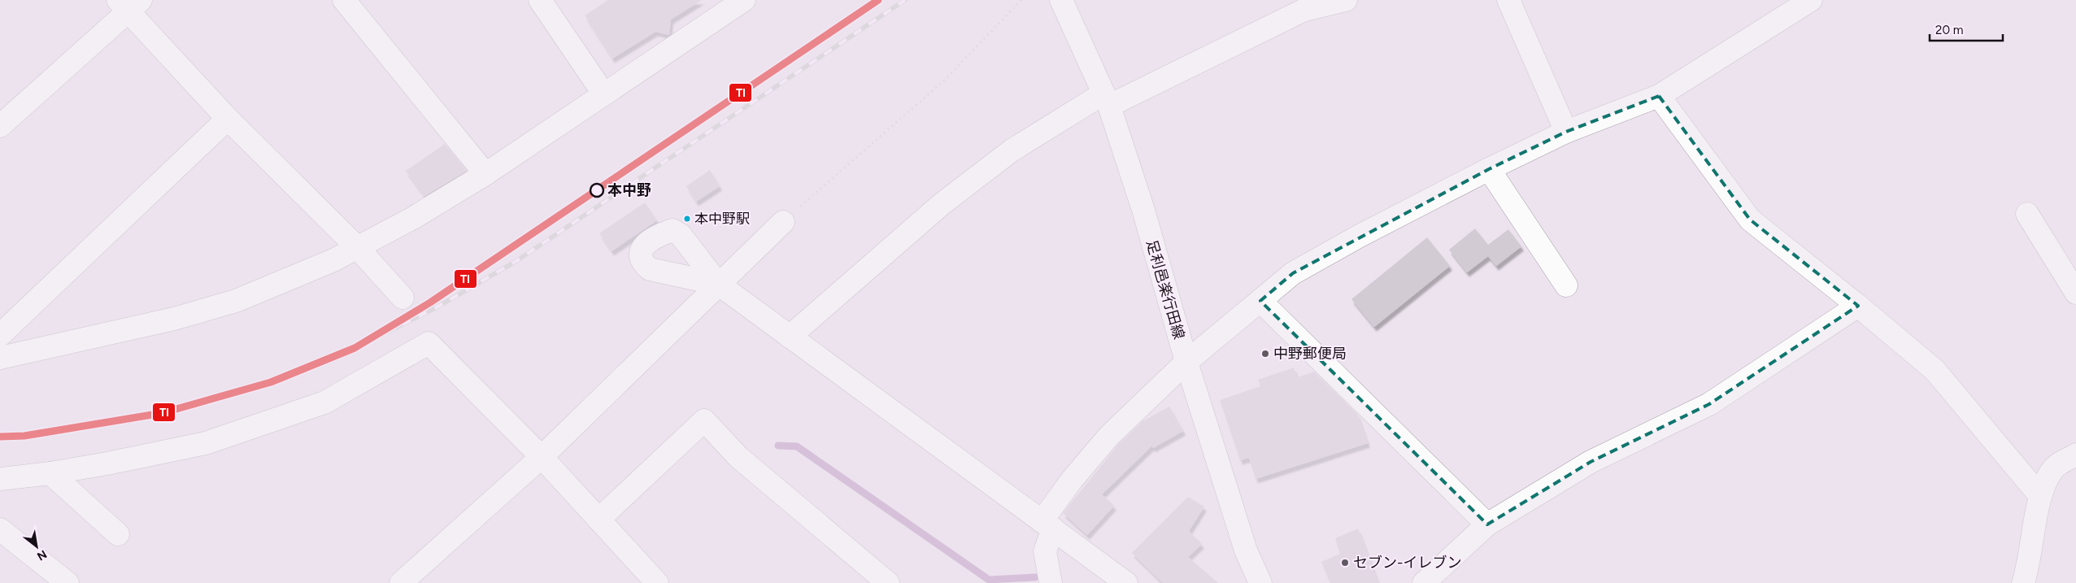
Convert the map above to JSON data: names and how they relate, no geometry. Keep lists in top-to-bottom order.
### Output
{
  "streets": {
    "street": ["足利邑楽行田線"]
  },
  "places": [
    "本中野",
    "本中野駅",
    "中野郵便局",
    "セブン-イレブン"
  ],
  "lines": ["transit line TI"],
  "scale_bar": "20 m",
  "north": "bottom right"
}
